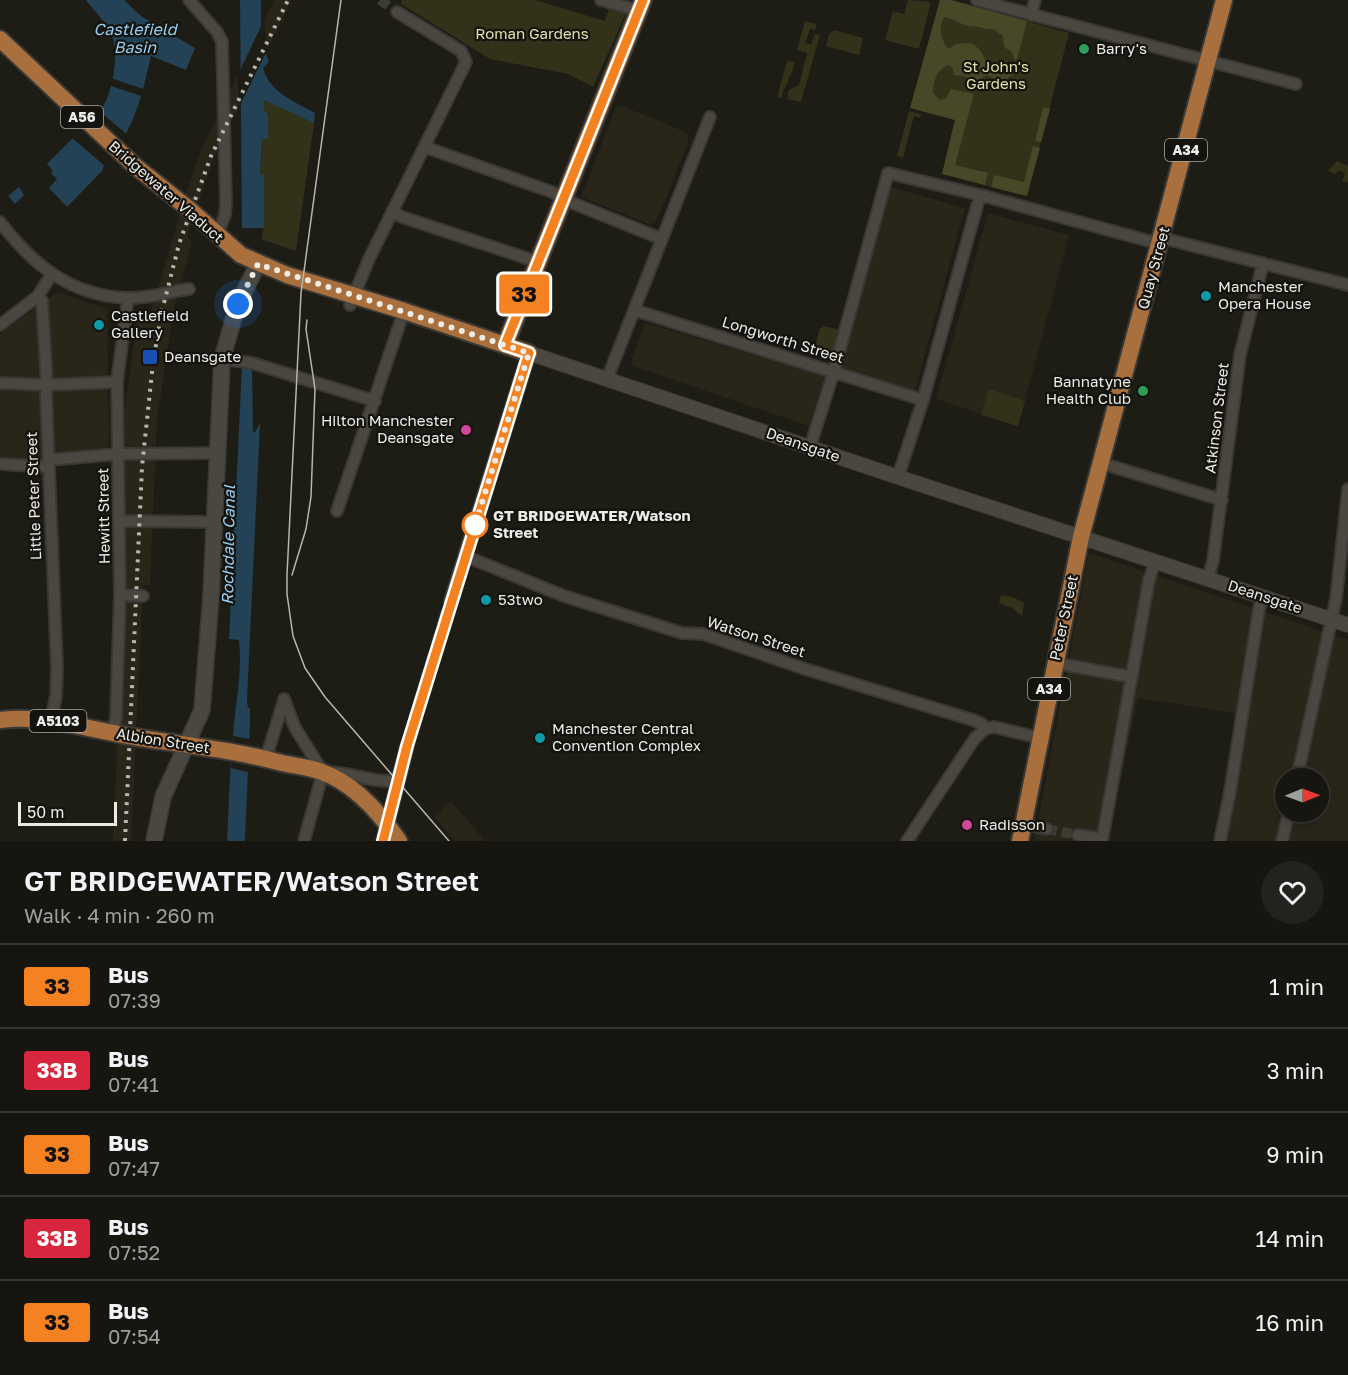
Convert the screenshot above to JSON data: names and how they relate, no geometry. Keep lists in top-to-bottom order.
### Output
{
  "streets": {
    "main road": [
      "A56",
      "A34",
      "Bridgewater Viaduct",
      "Quay Street",
      "Deansgate",
      "Peter Street",
      "A5103",
      "Albion Street"
    ],
    "street": [
      "Longworth Street",
      "Atkinson Street",
      "Little Peter Street",
      "Hewitt Street",
      "Watson Street"
    ]
  },
  "crossings": [
    ["Bridgewater Viaduct", "Deansgate"],
    ["Quay Street", "Deansgate"],
    ["Quay Street", "Peter Street"],
    ["Atkinson Street", "Deansgate"],
    ["Deansgate", "Peter Street"],
    ["Little Peter Street", "Albion Street"],
    ["Hewitt Street", "Albion Street"],
    ["Peter Street", "Watson Street"],
    ["A5103", "Albion Street"]
  ],
  "water": ["Castlefield Basin", "Rochdale Canal"],
  "parks": ["Roman Gardens", "St John's Gardens"],
  "places": {
    "other": [
      "Barry's",
      "Manchester Opera House",
      "Castlefield Gallery",
      "Bannatyne Health Club",
      "Hilton Manchester Deansgate",
      "GT BRIDGEWATER/Watson Street",
      "53two",
      "Manchester Central Convention Complex",
      "Radisson"
    ],
    "transit": ["Deansgate"]
  },
  "lines": ["bus line 33"],
  "scale_bar": "50 m",
  "north": "right",
  "page": {
    "on_map": "33",
    "scale": "50 m",
    "heading": ["GT BRIDGEWATER/Watson Street", "Walk · 4 min · 260 m"],
    "list": [
      {
        "mark": "33",
        "name": "Bus",
        "note": "07:39",
        "value": "1 min"
      },
      {
        "mark": "33B",
        "name": "Bus",
        "note": "07:41",
        "value": "3 min"
      },
      {
        "mark": "33",
        "name": "Bus",
        "note": "07:47",
        "value": "9 min"
      },
      {
        "mark": "33B",
        "name": "Bus",
        "note": "07:52",
        "value": "14 min"
      },
      {
        "mark": "33",
        "name": "Bus",
        "note": "07:54",
        "value": "16 min"
      }
    ]
  }
}
